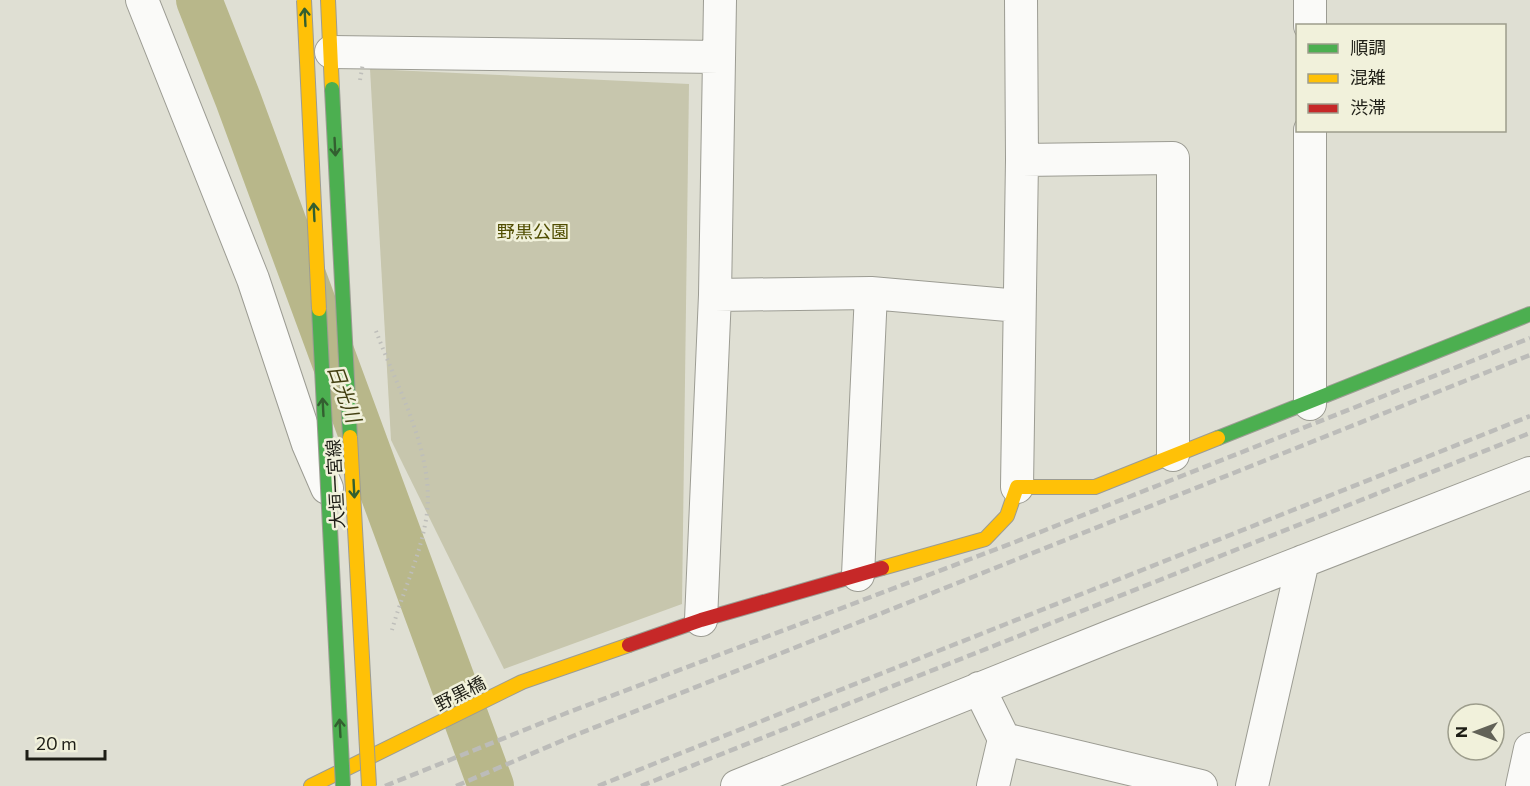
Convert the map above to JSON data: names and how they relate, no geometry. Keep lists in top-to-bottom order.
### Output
{
  "streets": {
    "main road": ["大垣一宮線", "野黒橋"]
  },
  "crossings": [
    ["大垣一宮線", "野黒橋"]
  ],
  "water": ["日光川"],
  "parks": ["野黒公園"],
  "legend": ["順調", "混雑", "渋滞"],
  "scale_bar": "20 m",
  "north": "left"
}
